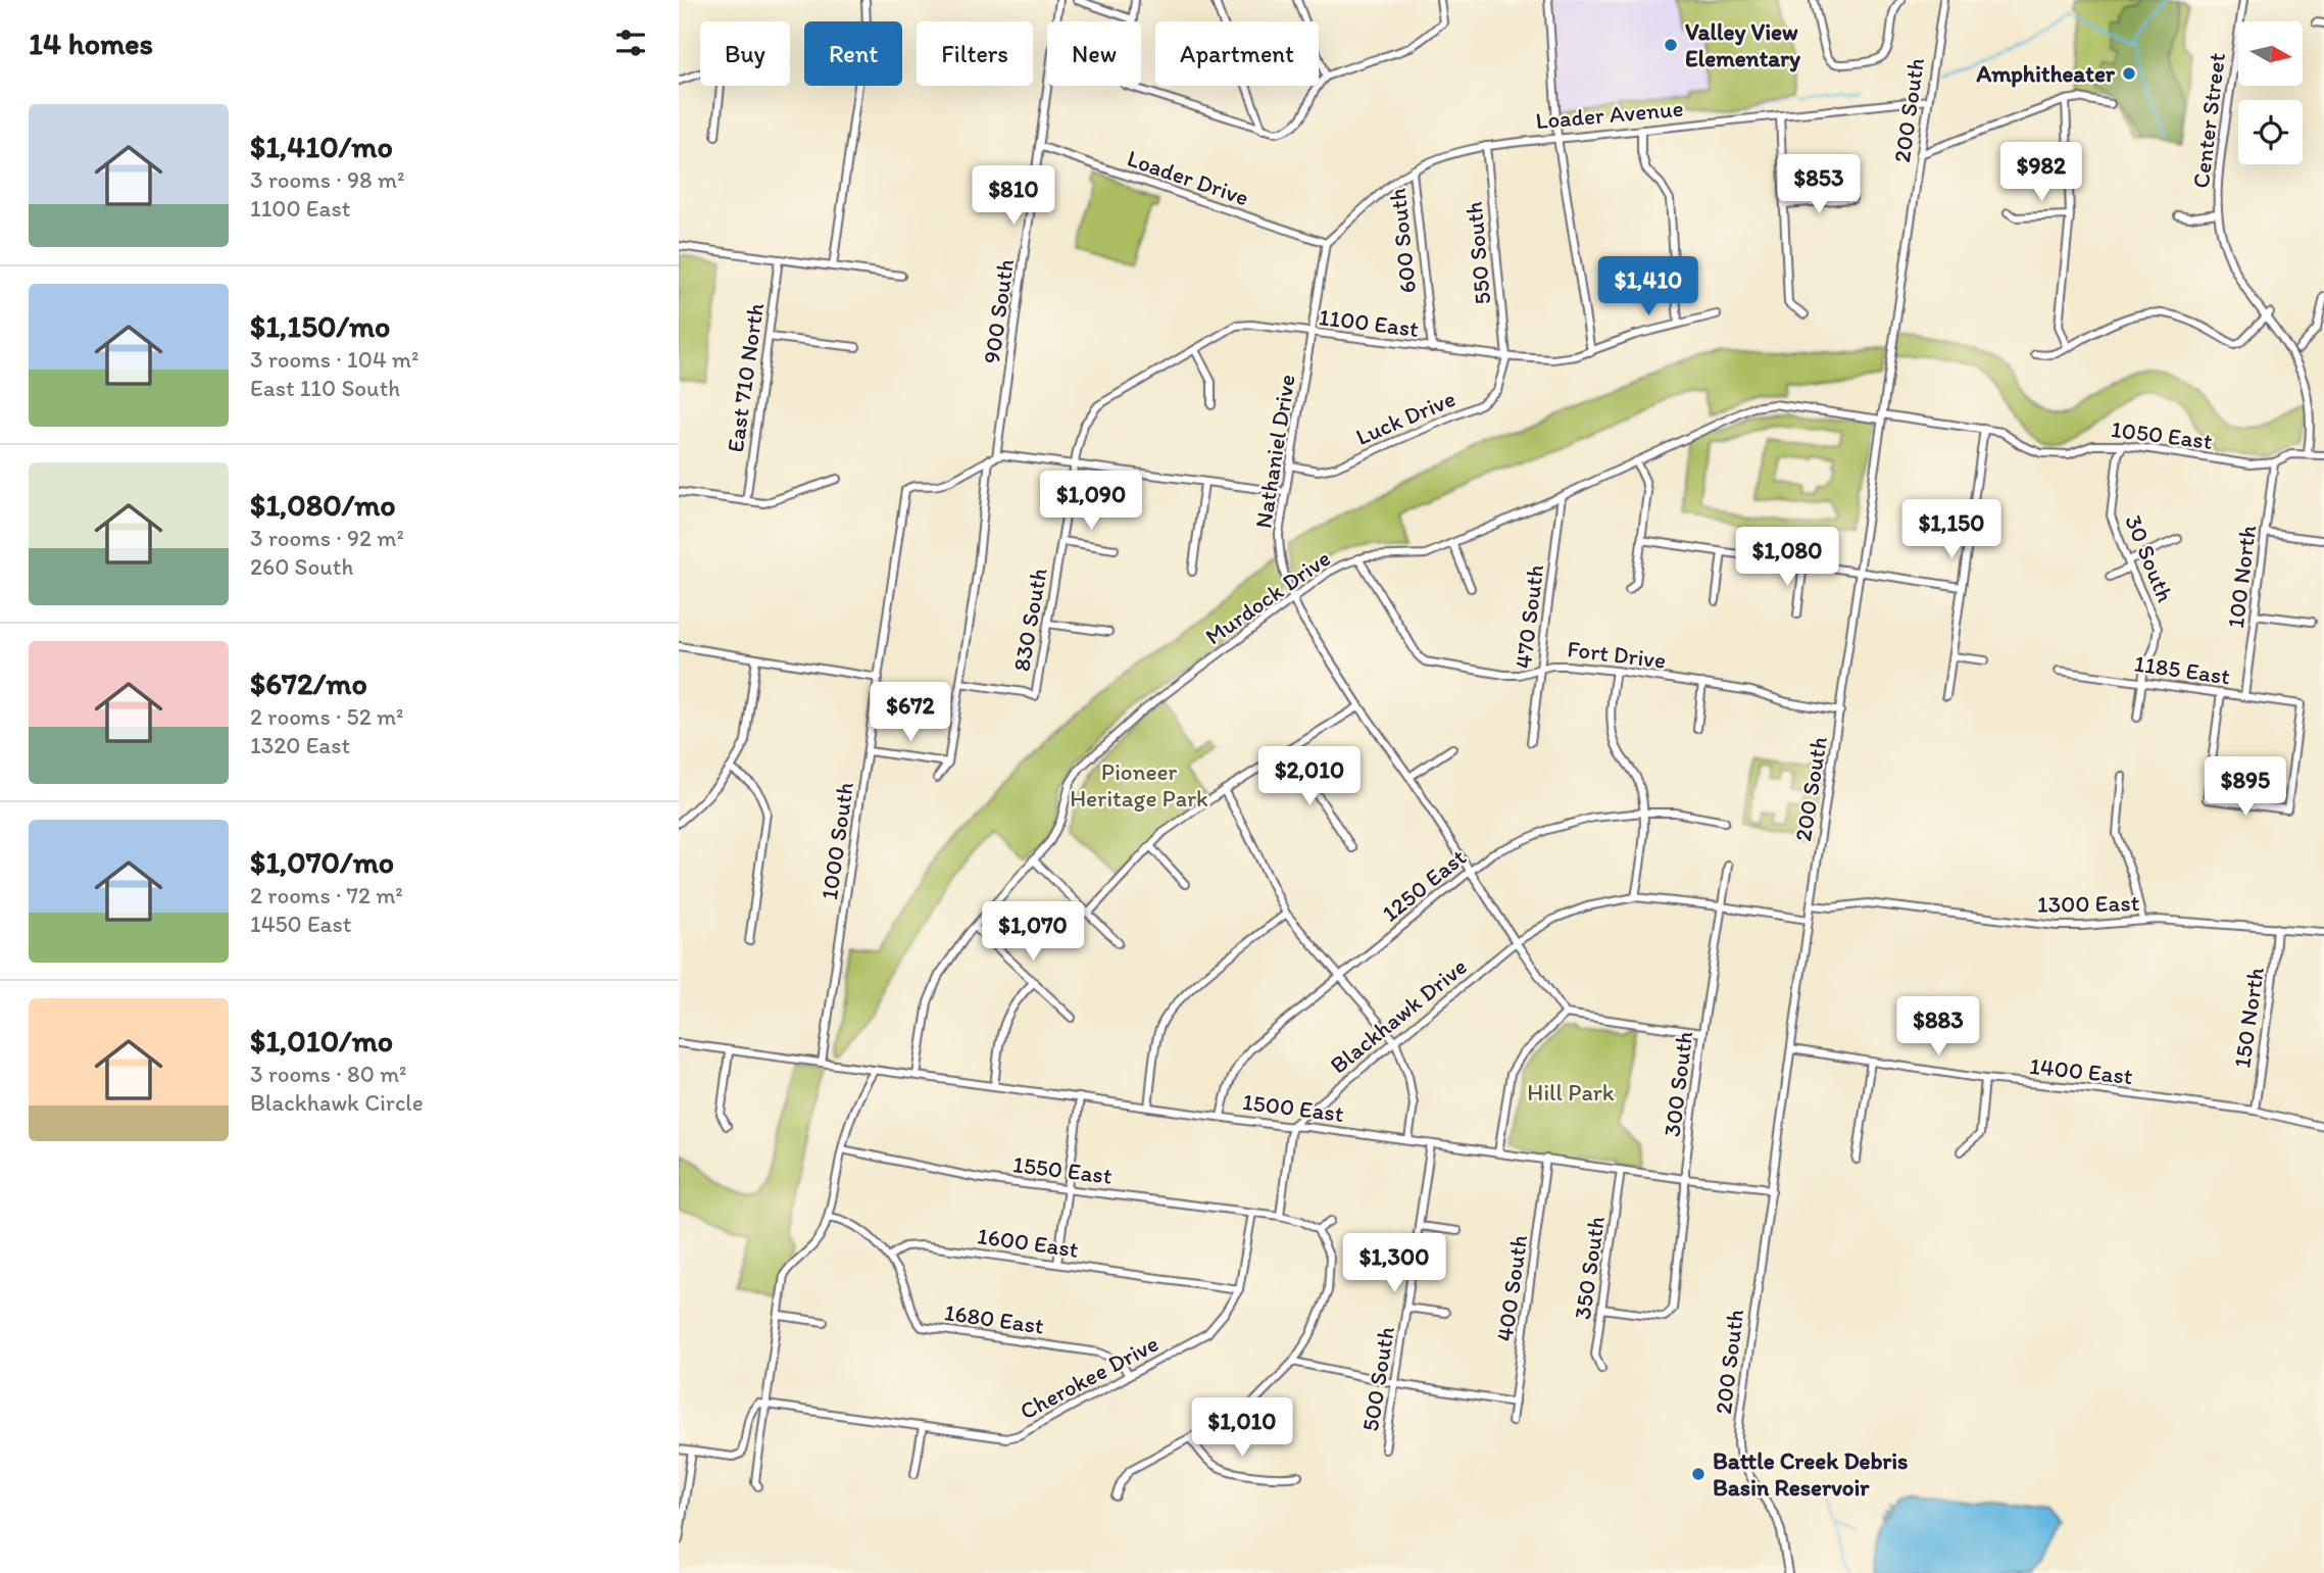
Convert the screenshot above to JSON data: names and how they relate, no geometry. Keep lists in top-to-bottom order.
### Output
{
  "streets": {
    "street": [
      "200 South",
      "Loader Avenue",
      "Center Street",
      "Loader Drive",
      "600 South",
      "550 South",
      "900 South",
      "1100 East",
      "East 710 North",
      "Luck Drive",
      "1050 East",
      "Nathaniel Drive",
      "30 South",
      "100 North",
      "Murdock Drive",
      "470 South",
      "830 South",
      "Fort Drive",
      "1185 East",
      "1000 South",
      "1250 East",
      "1300 East",
      "Blackhawk Drive",
      "150 North",
      "1400 East",
      "300 South",
      "1500 East",
      "1550 East",
      "1600 East",
      "350 South",
      "400 South",
      "1680 East",
      "Cherokee Drive",
      "500 South"
    ]
  },
  "crossings": [
    ["200 South", "Loader Avenue"],
    ["200 South", "1050 East"],
    ["200 South", "Murdock Drive"],
    ["200 South", "Fort Drive"],
    ["200 South", "1300 East"],
    ["200 South", "1400 East"],
    ["200 South", "1500 East"],
    ["Loader Avenue", "Loader Drive"],
    ["Loader Avenue", "600 South"],
    ["Loader Avenue", "550 South"],
    ["Loader Avenue", "Nathaniel Drive"],
    ["Loader Drive", "900 South"],
    ["Loader Drive", "Nathaniel Drive"],
    ["600 South", "1100 East"],
    ["550 South", "1100 East"],
    ["550 South", "Luck Drive"],
    ["900 South", "830 South"],
    ["900 South", "1000 South"],
    ["1100 East", "Luck Drive"],
    ["1100 East", "Nathaniel Drive"],
    ["1100 East", "830 South"],
    ["Luck Drive", "Nathaniel Drive"],
    ["1050 East", "30 South"],
    ["1050 East", "100 North"],
    ["1050 East", "Murdock Drive"],
    ["Nathaniel Drive", "Murdock Drive"],
    ["Nathaniel Drive", "1250 East"],
    ["Nathaniel Drive", "Blackhawk Drive"],
    ["30 South", "1185 East"],
    ["100 North", "1185 East"],
    ["Murdock Drive", "470 South"],
    ["Murdock Drive", "Fort Drive"],
    ["Murdock Drive", "1500 East"],
    ["470 South", "Fort Drive"],
    ["1000 South", "1500 East"],
    ["1250 East", "1500 East"],
    ["1300 East", "150 North"],
    ["Blackhawk Drive", "300 South"],
    ["Blackhawk Drive", "1500 East"],
    ["150 North", "1400 East"],
    ["300 South", "1500 East"],
    ["300 South", "350 South"],
    ["1500 East", "350 South"],
    ["1500 East", "400 South"],
    ["1500 East", "500 South"],
    ["1550 East", "Cherokee Drive"],
    ["1600 East", "1680 East"],
    ["1600 East", "Cherokee Drive"],
    ["1680 East", "Cherokee Drive"]
  ],
  "parks": ["Pioneer Heritage Park", "Hill Park"],
  "places": ["Valley View Elementary", "Amphitheater", "Battle Creek Debris Basin Reservoir"],
  "north": "right",
  "page": {
    "heading": "14 homes",
    "chip": [
      "Buy",
      "Rent",
      "Filters",
      "New",
      "Apartment"
    ],
    "list": [
      {
        "name": "$1,410/mo",
        "note": "3 rooms · 98 m² · 1100 East"
      },
      {
        "name": "$1,150/mo",
        "note": "3 rooms · 104 m² · East 110 South"
      },
      {
        "name": "$1,080/mo",
        "note": "3 rooms · 92 m² · 260 South"
      },
      {
        "name": "$672/mo",
        "note": "2 rooms · 52 m² · 1320 East"
      },
      {
        "name": "$1,070/mo",
        "note": "2 rooms · 72 m² · 1450 East"
      },
      {
        "name": "$1,010/mo",
        "note": "3 rooms · 80 m² · Blackhawk Circle"
      }
    ],
    "price": [
      "$982",
      "$853",
      "$810",
      "$1,410",
      "$1,090",
      "$1,150",
      "$1,080",
      "$672",
      "$2,010",
      "$895",
      "$1,070",
      "$883",
      "$1,300",
      "$1,010"
    ]
  }
}
